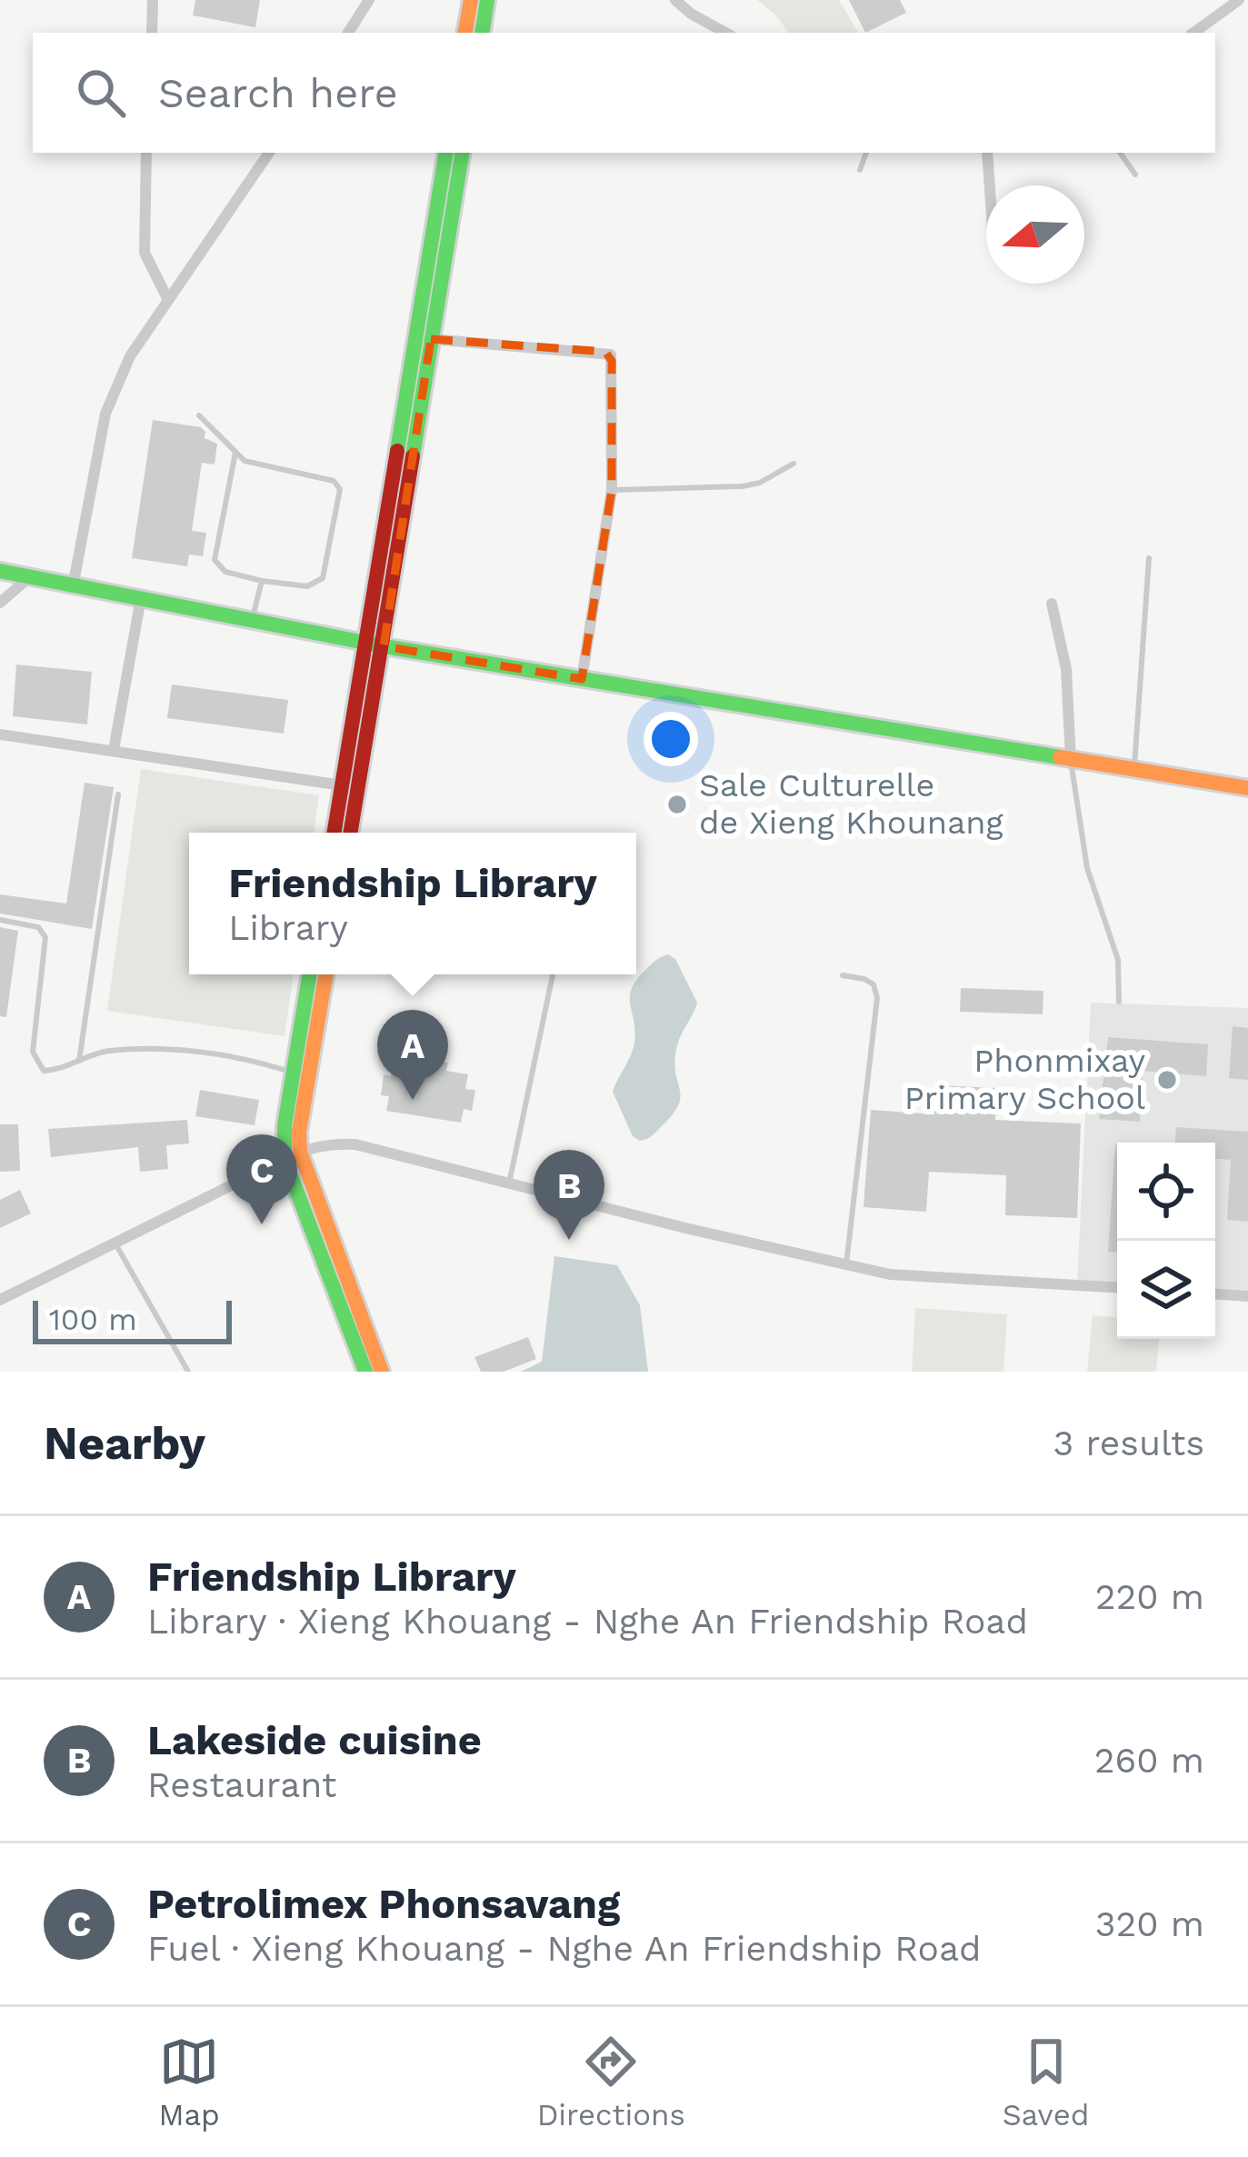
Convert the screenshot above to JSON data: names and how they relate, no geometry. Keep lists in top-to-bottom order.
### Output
{
  "places": ["Sale Culturelle de Xieng Khounang", "Phonmixay Primary School"],
  "scale_bar": "100 m",
  "north": "left",
  "page": {
    "search": "Search here",
    "popup": ["Friendship Library", "Library"],
    "pins": ["A", "C", "B"],
    "scale": "100 m",
    "heading": ["Nearby", "3 results"],
    "list": [
      {
        "mark": "A",
        "name": "Friendship Library",
        "note": "Library · Xieng Khouang - Nghe An Friendship Road",
        "value": "220 m"
      },
      {
        "mark": "B",
        "name": "Lakeside cuisine",
        "note": "Restaurant",
        "value": "260 m"
      },
      {
        "mark": "C",
        "name": "Petrolimex Phonsavang",
        "note": "Fuel · Xieng Khouang - Nghe An Friendship Road",
        "value": "320 m"
      }
    ],
    "nav": ["Map", "Directions", "Saved"]
  }
}
